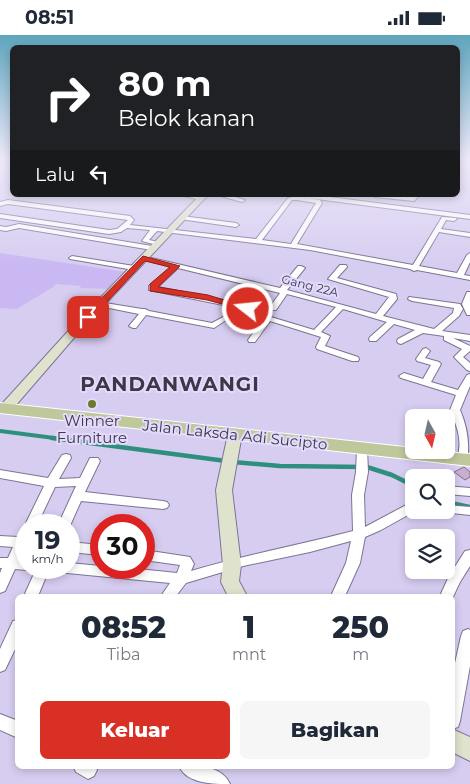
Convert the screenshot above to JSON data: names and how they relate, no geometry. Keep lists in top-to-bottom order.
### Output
{
  "streets": {
    "main road": ["Jalan Laksda Adi Sucipto"],
    "street": ["Gang 22A"]
  },
  "districts": ["PANDANWANGI"],
  "places": ["Winner Furniture"],
  "north": "bottom",
  "page": {
    "status": "08:51",
    "turn": ["80 m", "Belok kanan"],
    "then": "Lalu",
    "speed": "19 km/h",
    "limit": "30",
    "eta": [
      "08:52",
      "Tiba",
      "1",
      "mnt",
      "250",
      "m"
    ],
    "buttons": ["Keluar", "Bagikan"]
  }
}
